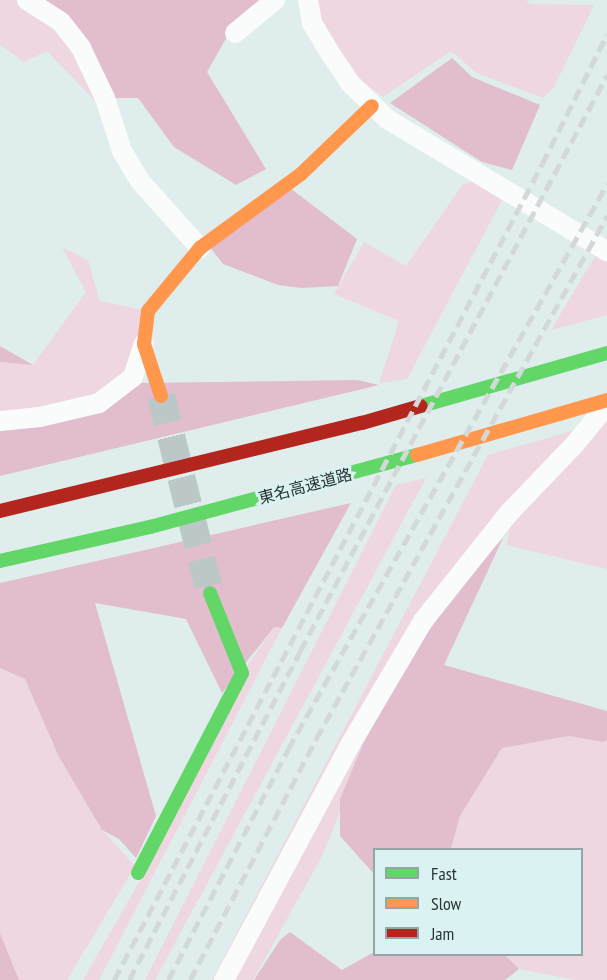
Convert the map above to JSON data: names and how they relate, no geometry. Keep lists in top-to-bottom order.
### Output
{
  "streets": {
    "main road": ["東名高速道路"]
  },
  "legend": ["Fast", "Slow", "Jam"]
}
